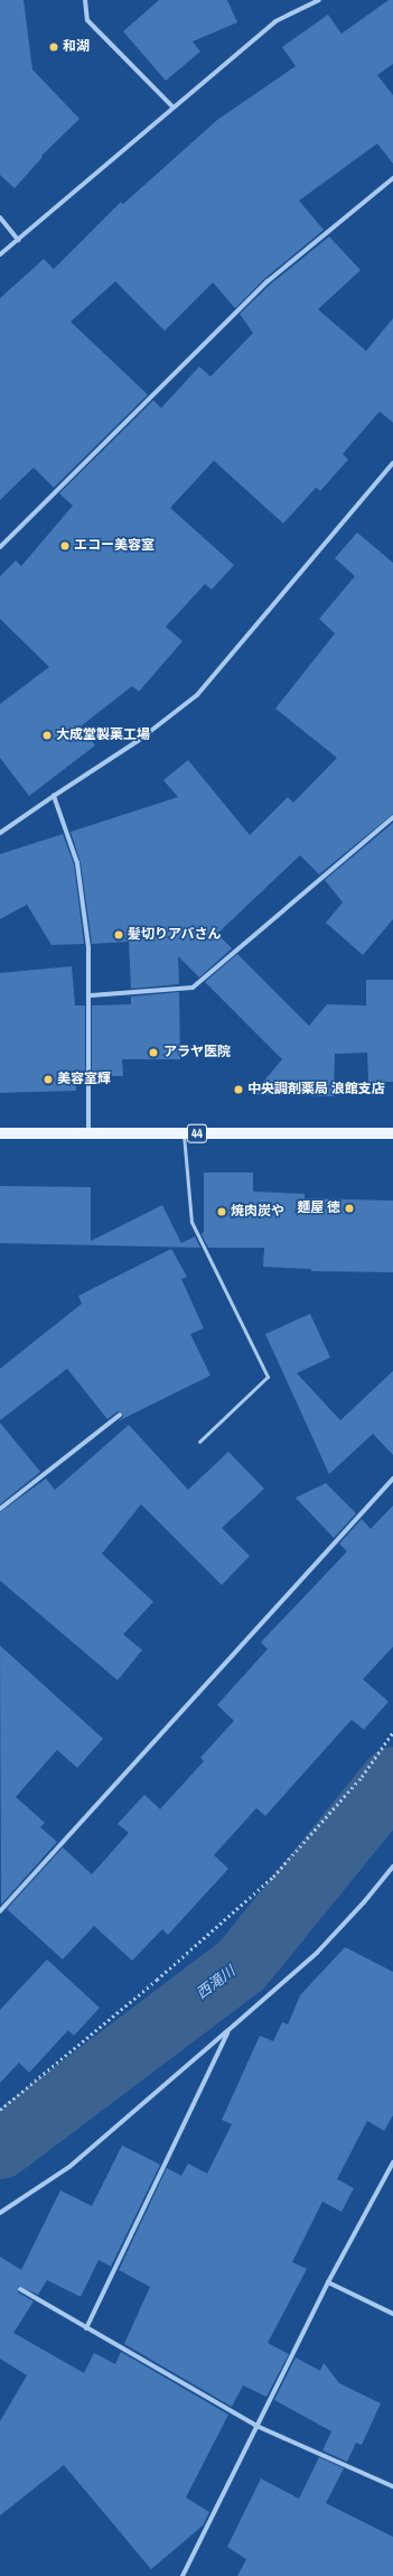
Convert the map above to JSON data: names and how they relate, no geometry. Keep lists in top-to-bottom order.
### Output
{
  "streets": {
    "main road": ["44"]
  },
  "water": ["西滝川"],
  "places": [
    "和湖",
    "エコー美容室",
    "大成堂製菓工場",
    "髪切りアバさん",
    "アラヤ医院",
    "美容室輝",
    "中央調剤薬局 浪館支店",
    "麺屋 徳",
    "焼肉炭や"
  ]
}
